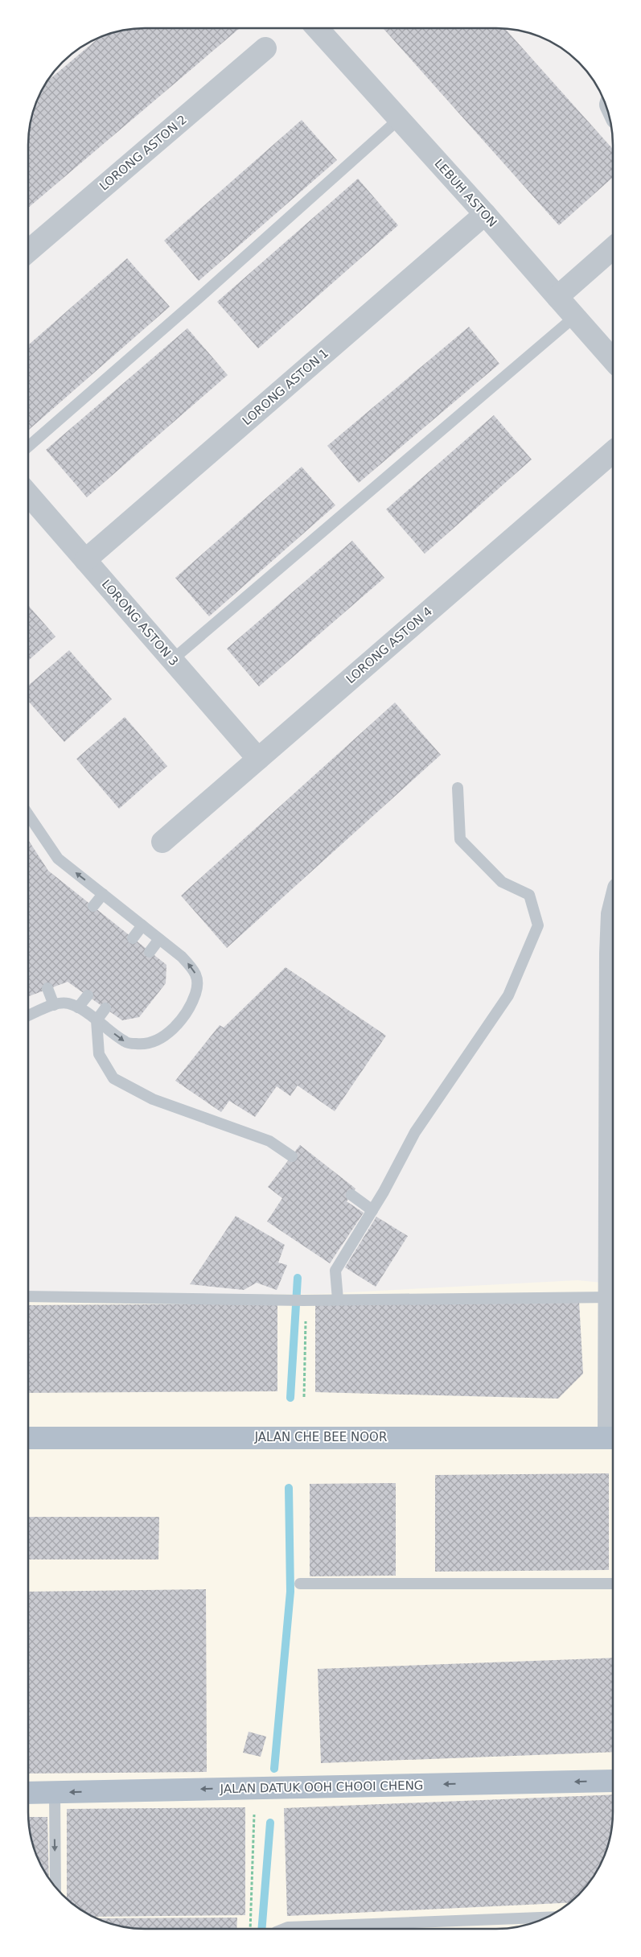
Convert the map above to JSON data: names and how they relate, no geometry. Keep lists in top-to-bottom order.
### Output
{
  "streets": {
    "main road": ["JALAN CHE BEE NOOR", "JALAN DATUK OOH CHOOI CHENG"],
    "street": [
      "LORONG ASTON 2",
      "LEBUH ASTON",
      "LORONG ASTON 1",
      "LORONG ASTON 3",
      "LORONG ASTON 4"
    ]
  },
  "crossings": [
    ["LEBUH ASTON", "LORONG ASTON 1"],
    ["LORONG ASTON 1", "LORONG ASTON 3"],
    ["LORONG ASTON 3", "LORONG ASTON 4"]
  ],
  "one_way": ["JALAN DATUK OOH CHOOI CHENG"]
}
